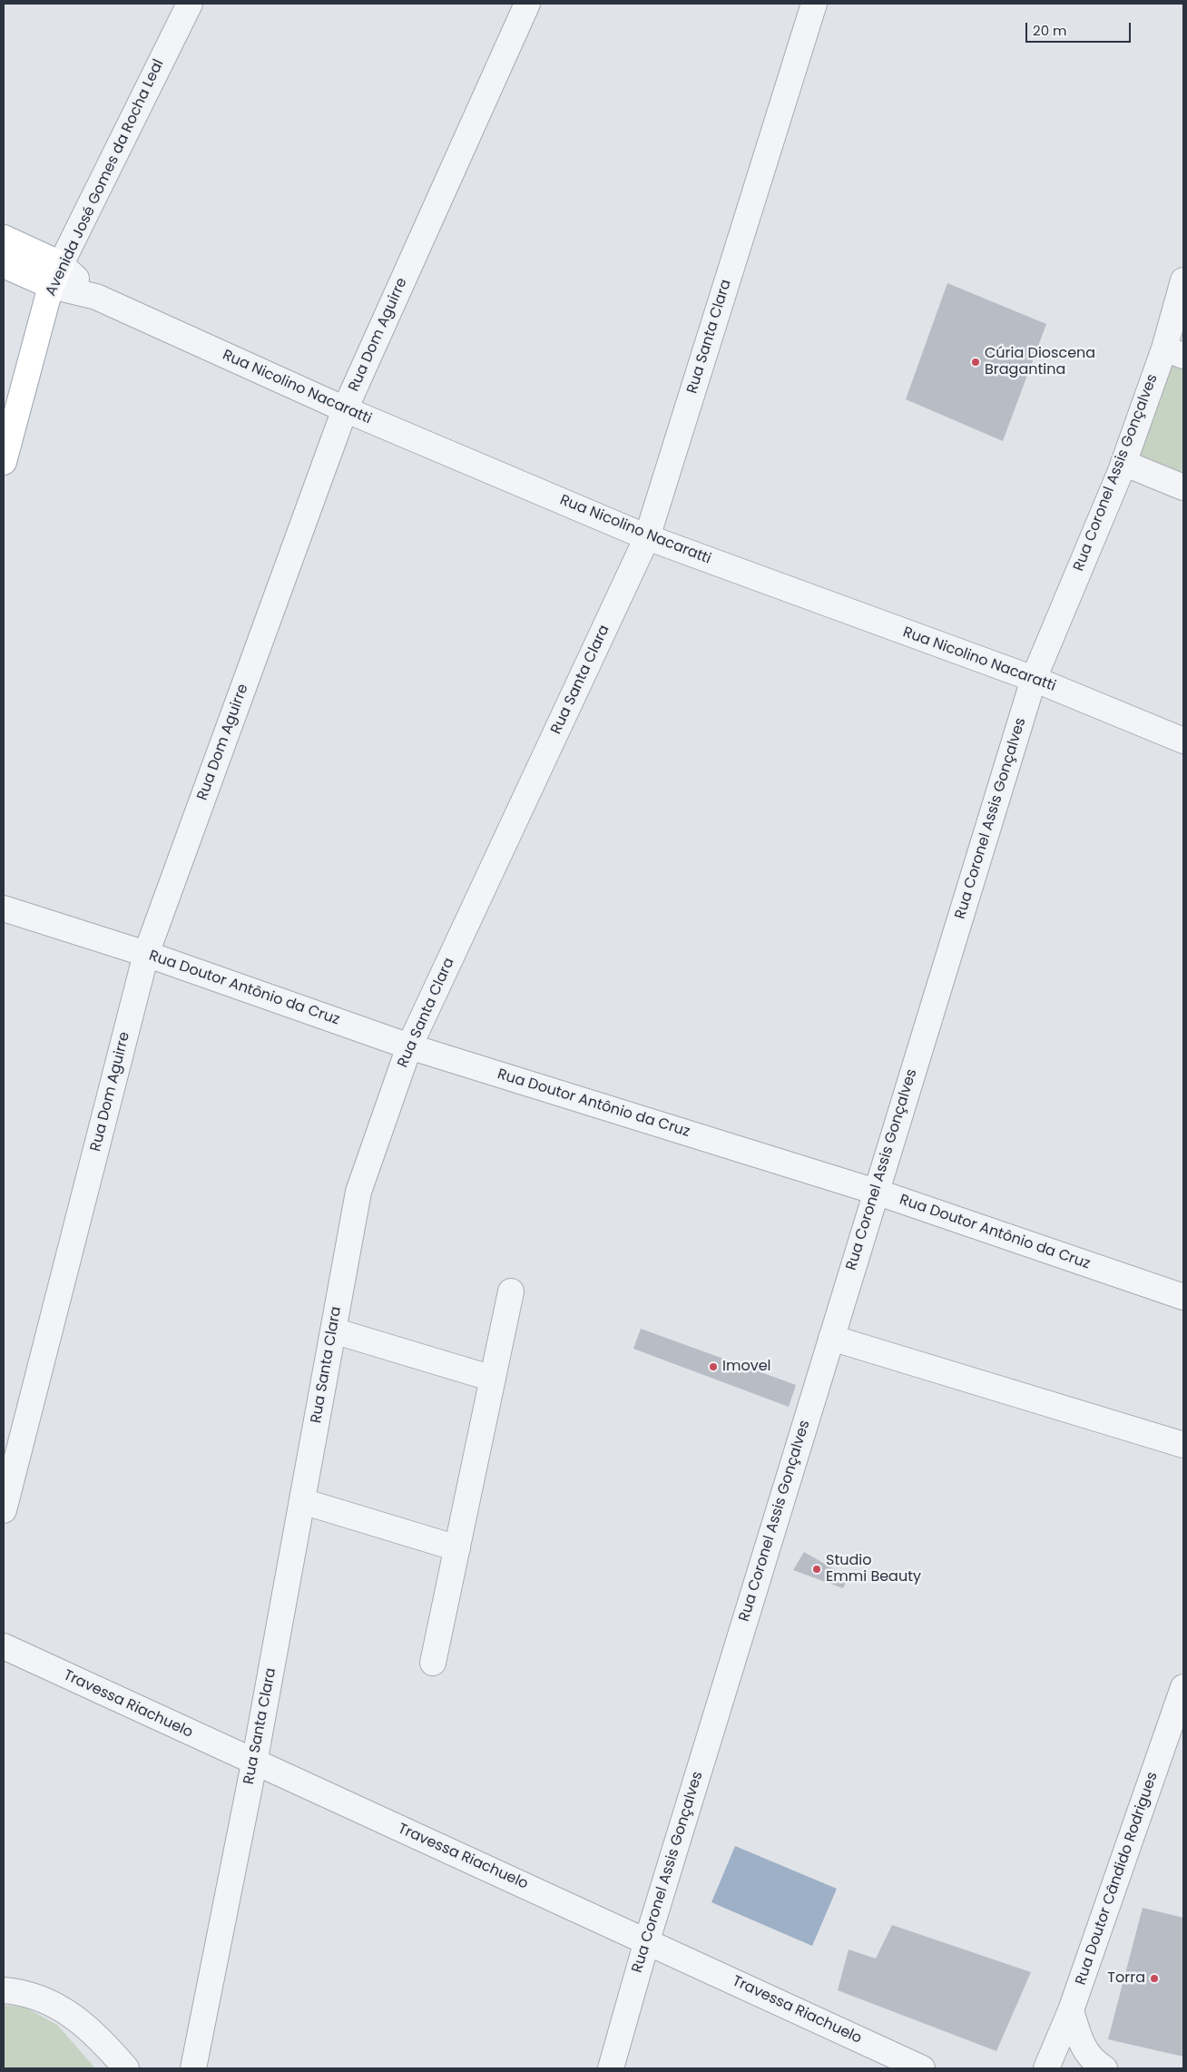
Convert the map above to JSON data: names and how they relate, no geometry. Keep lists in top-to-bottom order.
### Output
{
  "streets": {
    "main road": ["Avenida José Gomes da Rocha Leal"],
    "street": [
      "Rua Dom Aguirre",
      "Rua Santa Clara",
      "Rua Nicolino Nacaratti",
      "Rua Coronel Assis Gonçalves",
      "Rua Doutor Antônio da Cruz",
      "Travessa Riachuelo",
      "Rua Doutor Cândido Rodrigues"
    ]
  },
  "crossings": [
    ["Avenida José Gomes da Rocha Leal", "Rua Nicolino Nacaratti"],
    ["Rua Dom Aguirre", "Rua Nicolino Nacaratti"],
    ["Rua Dom Aguirre", "Rua Doutor Antônio da Cruz"],
    ["Rua Santa Clara", "Rua Nicolino Nacaratti"],
    ["Rua Santa Clara", "Rua Doutor Antônio da Cruz"],
    ["Rua Santa Clara", "Travessa Riachuelo"],
    ["Rua Nicolino Nacaratti", "Rua Coronel Assis Gonçalves"],
    ["Rua Coronel Assis Gonçalves", "Rua Doutor Antônio da Cruz"],
    ["Rua Coronel Assis Gonçalves", "Travessa Riachuelo"]
  ],
  "places": [
    "Cúria Dioscena Bragantina",
    "Imovel",
    "Studio Emmi Beauty",
    "Torra"
  ],
  "scale_bar": "20 m"
}
